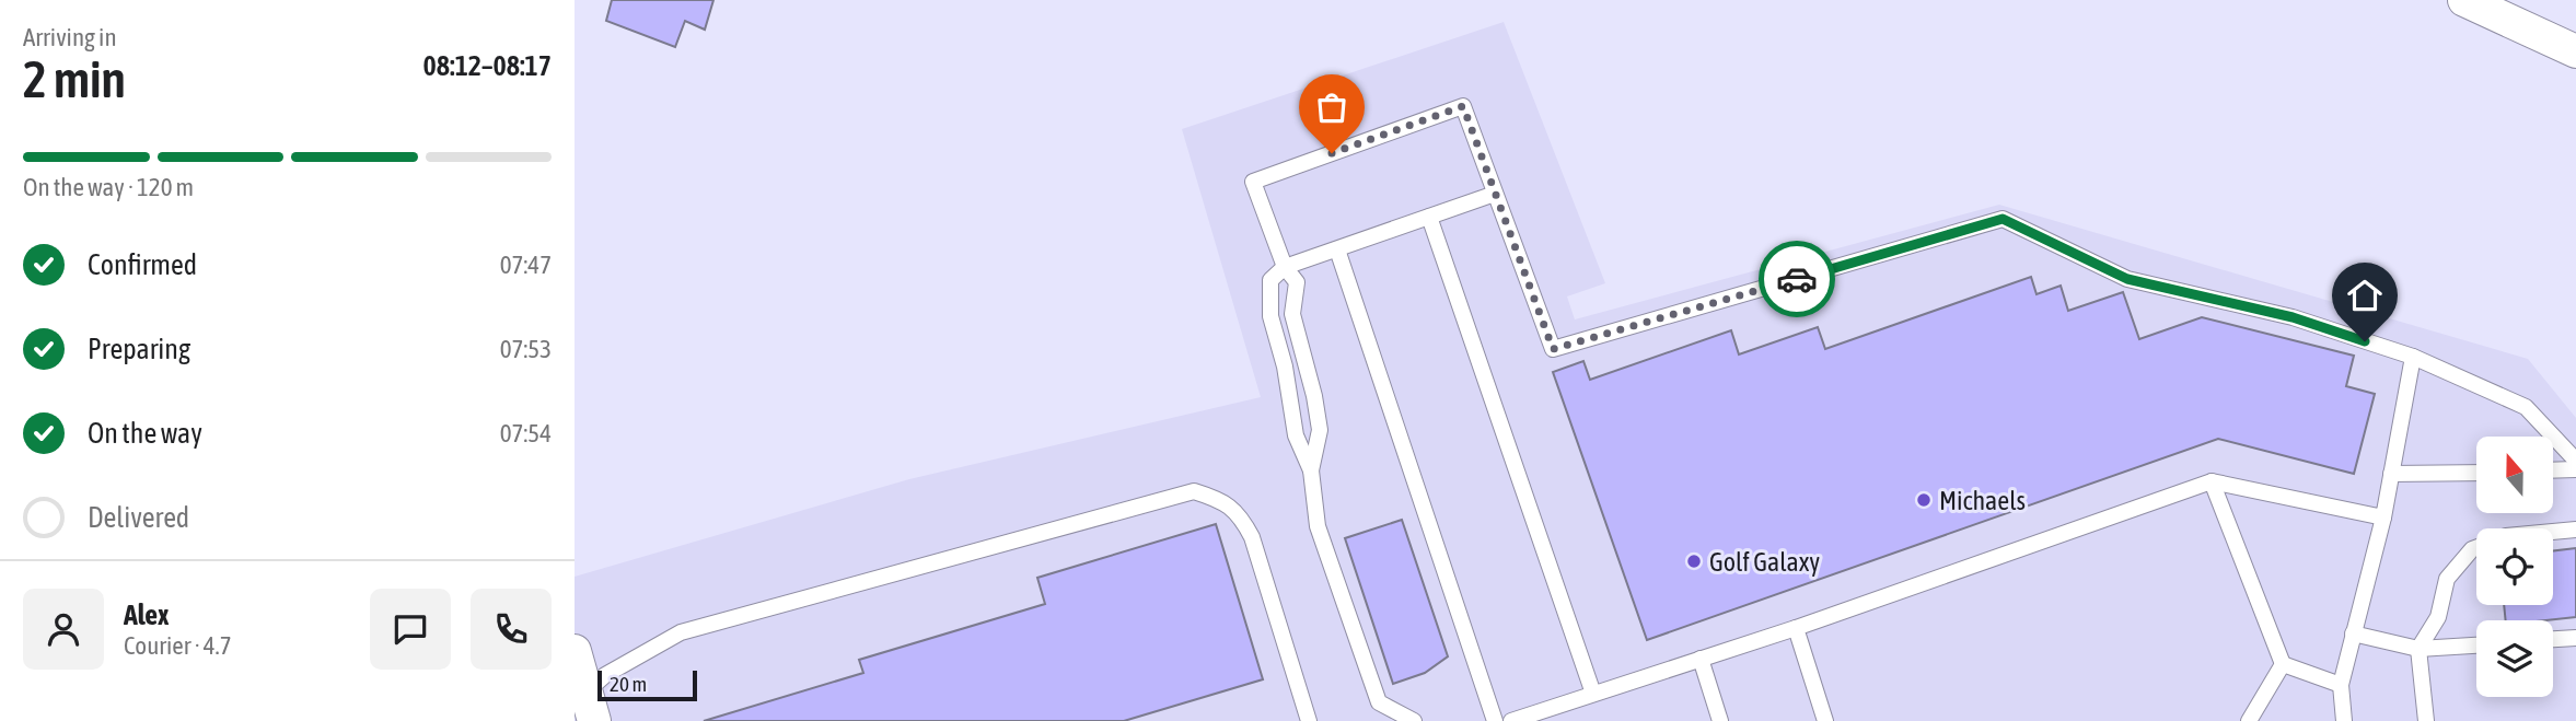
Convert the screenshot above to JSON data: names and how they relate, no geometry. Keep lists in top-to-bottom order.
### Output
{
  "places": ["Michaels", "Golf Galaxy"],
  "scale_bar": "20 m",
  "north": "top",
  "page": {
    "heading": ["2 min", "Arriving in", "08:12–08:17"],
    "panel": ["Alex", "Courier · 4.7"],
    "bar": "On the way · 120 m",
    "list": [
      ["Confirmed", "07:47"],
      ["Preparing", "07:53"],
      ["On the way", "07:54"],
      "Delivered"
    ],
    "scale": "20 m"
  }
}
